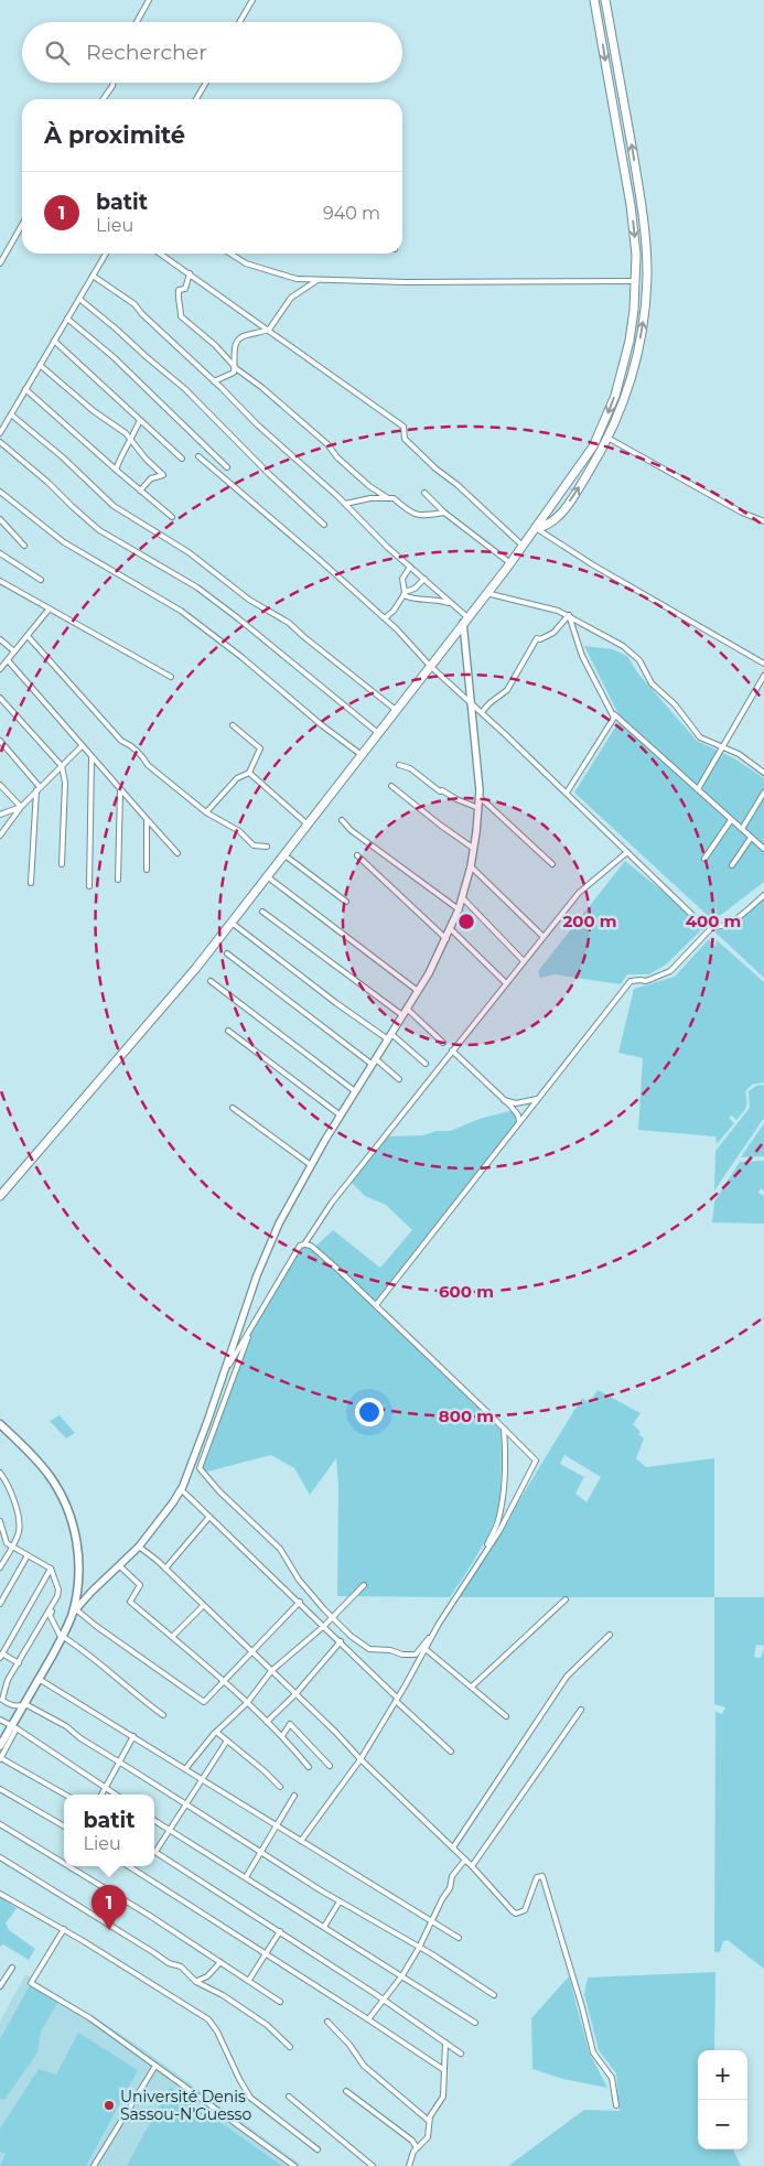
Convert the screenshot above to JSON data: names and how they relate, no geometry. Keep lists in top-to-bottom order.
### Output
{
  "places": ["Université Denis Sassou-N'Guesso"],
  "page": {
    "search": "Rechercher",
    "heading": "À proximité",
    "list": [
      {
        "mark": "1",
        "name": "batit",
        "note": "Lieu",
        "value": "940 m"
      }
    ],
    "popup": ["batit", "Lieu"],
    "pins": "1",
    "map_buttons": ["+", "−"]
  },
  "rings": [
    "200 m",
    "400 m",
    "600 m",
    "800 m"
  ]
}
